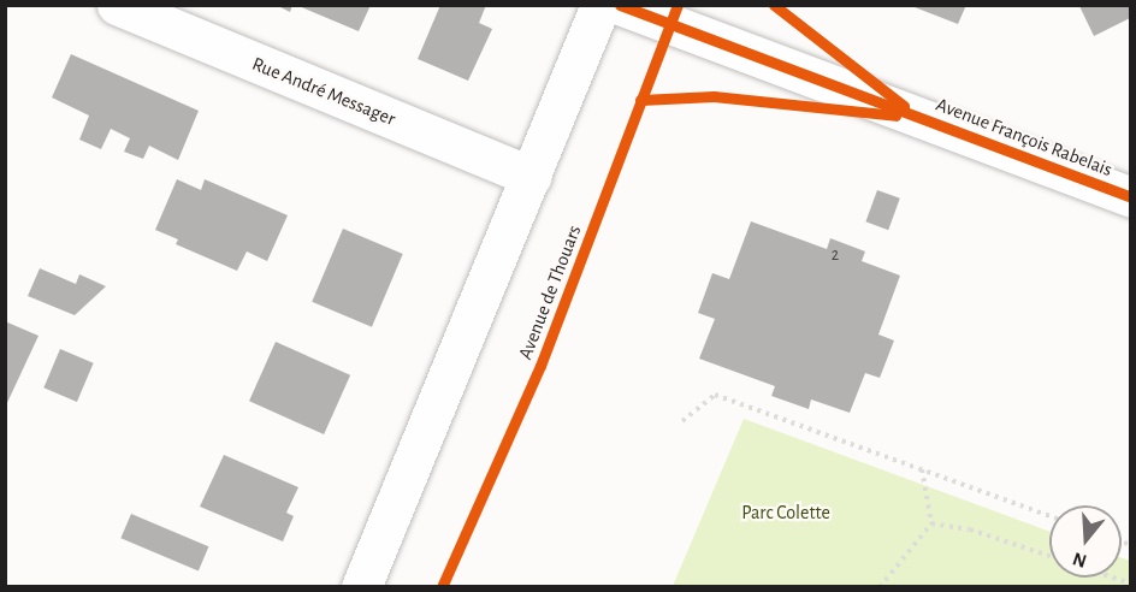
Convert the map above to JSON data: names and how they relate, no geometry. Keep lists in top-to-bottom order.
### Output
{
  "streets": {
    "street": ["Rue André Messager", "Avenue François Rabelais"],
    "cycle path": ["Avenue de Thouars"]
  },
  "parks": ["Parc Colette"],
  "house_numbers": ["2"],
  "north": "bottom"
}
